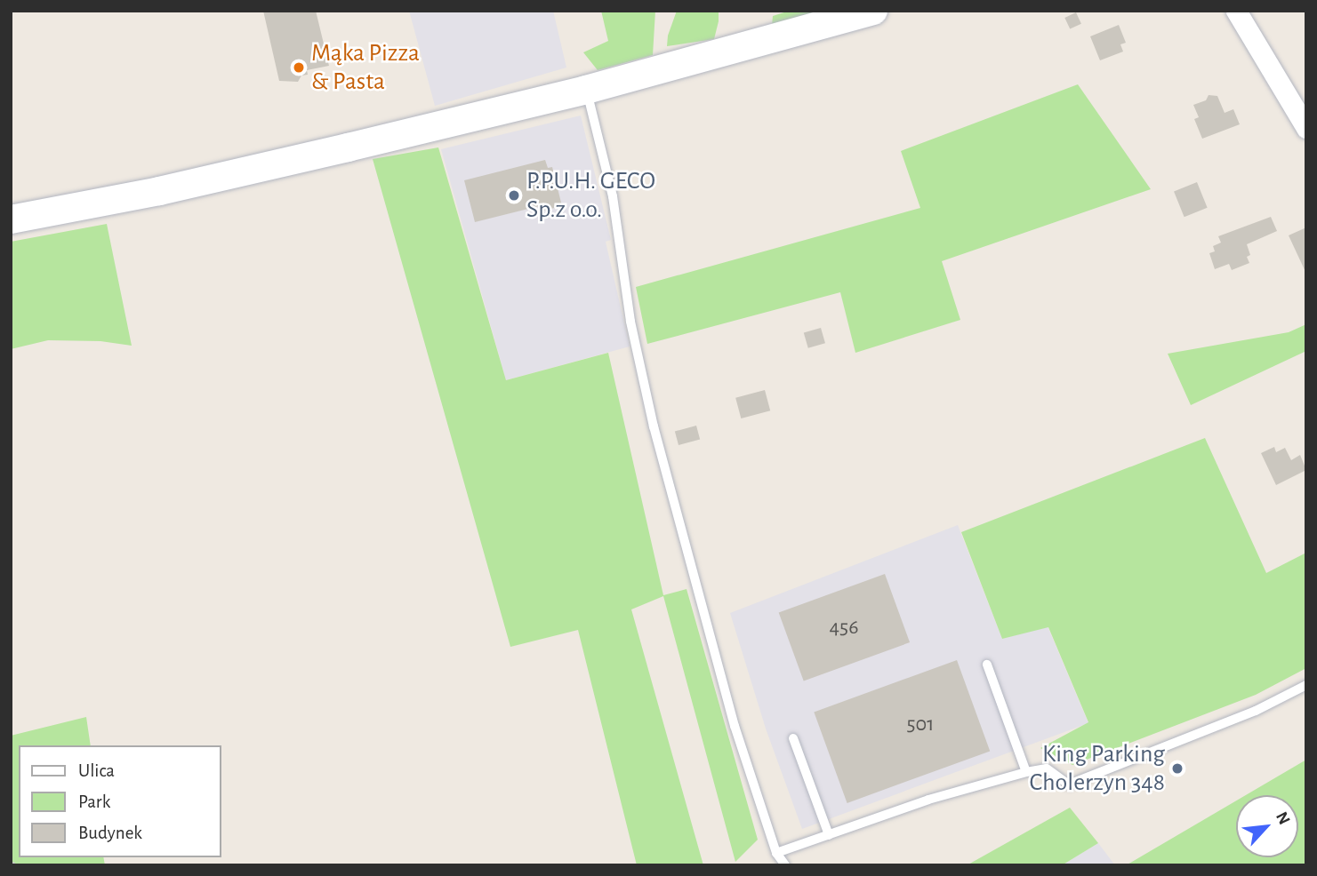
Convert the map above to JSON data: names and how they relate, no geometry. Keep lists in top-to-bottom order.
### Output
{
  "places": ["Mąka Pizza & Pasta", "P.P.U.H. GECO Sp.z o.o.", "King Parking Cholerzyn 348"],
  "house_numbers": ["456", "501"],
  "legend": ["Ulica", "Park", "Budynek"],
  "north": "top right"
}
